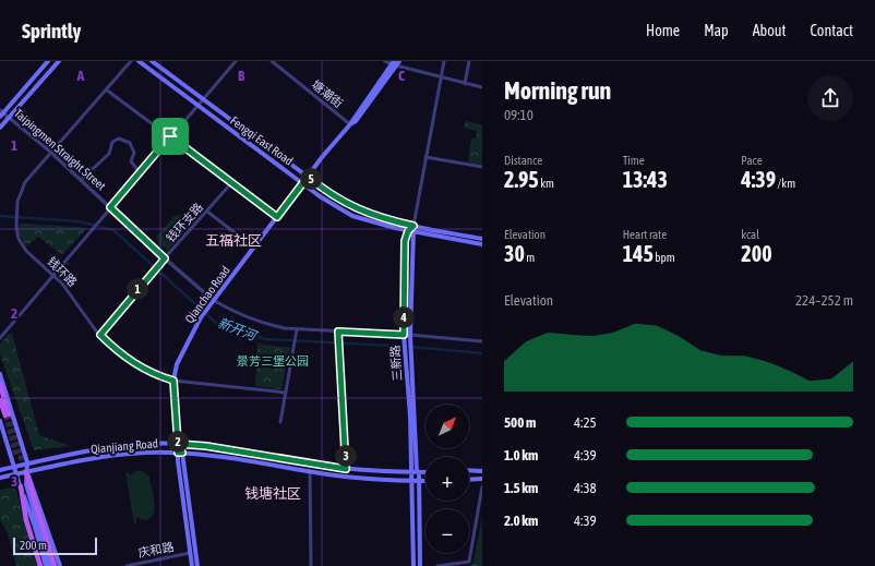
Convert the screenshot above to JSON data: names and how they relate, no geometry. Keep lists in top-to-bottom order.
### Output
{
  "streets": {
    "main road": [
      "Fengqi East Road",
      "Qianchao Road",
      "三新路",
      "Qianjiang Road"
    ],
    "street": [
      "塘潮街",
      "Taipingmen Straight Street",
      "钱环支路",
      "钱环路",
      "庆和路"
    ]
  },
  "crossings": [
    ["塘潮街", "Qianchao Road"],
    ["Fengqi East Road", "Qianchao Road"],
    ["Fengqi East Road", "三新路"],
    ["Taipingmen Straight Street", "钱环支路"],
    ["Taipingmen Straight Street", "钱环路"],
    ["Taipingmen Straight Street", "Qianchao Road"],
    ["Taipingmen Straight Street", "三新路"],
    ["钱环支路", "钱环路"],
    ["钱环路", "Qianchao Road"],
    ["Qianchao Road", "Qianjiang Road"],
    ["Qianchao Road", "庆和路"],
    ["三新路", "Qianjiang Road"]
  ],
  "districts": ["五福社区", "钱塘社区"],
  "water": ["新开河"],
  "parks": ["景芳三堡公园"],
  "scale_bar": "200 m",
  "north": "top right",
  "page": {
    "header": "Sprintly",
    "nav": [
      "Home",
      "Map",
      "About",
      "Contact"
    ],
    "heading": ["Morning run", "09:10"],
    "stats": [
      ["Distance", "2.95 km"],
      ["Time", "13:43"],
      ["Pace", "4:39 /km"],
      ["Elevation", "30 m"],
      ["Heart rate", "145 bpm"],
      ["kcal", "200"]
    ],
    "pins": [
      "5",
      "1",
      "4",
      "2",
      "3"
    ],
    "chart": ["Elevation", "224–252 m"],
    "map_buttons": ["+", "−"],
    "list": [
      {
        "name": "500 m",
        "note": "4:25"
      },
      {
        "name": "1.0 km",
        "note": "4:39"
      },
      {
        "name": "1.5 km",
        "note": "4:38"
      },
      {
        "name": "2.0 km",
        "note": "4:39"
      }
    ],
    "scale": "200 m"
  },
  "grid": {
    "columns": ["A", "B", "C"],
    "rows": ["1", "2", "3"]
  }
}
